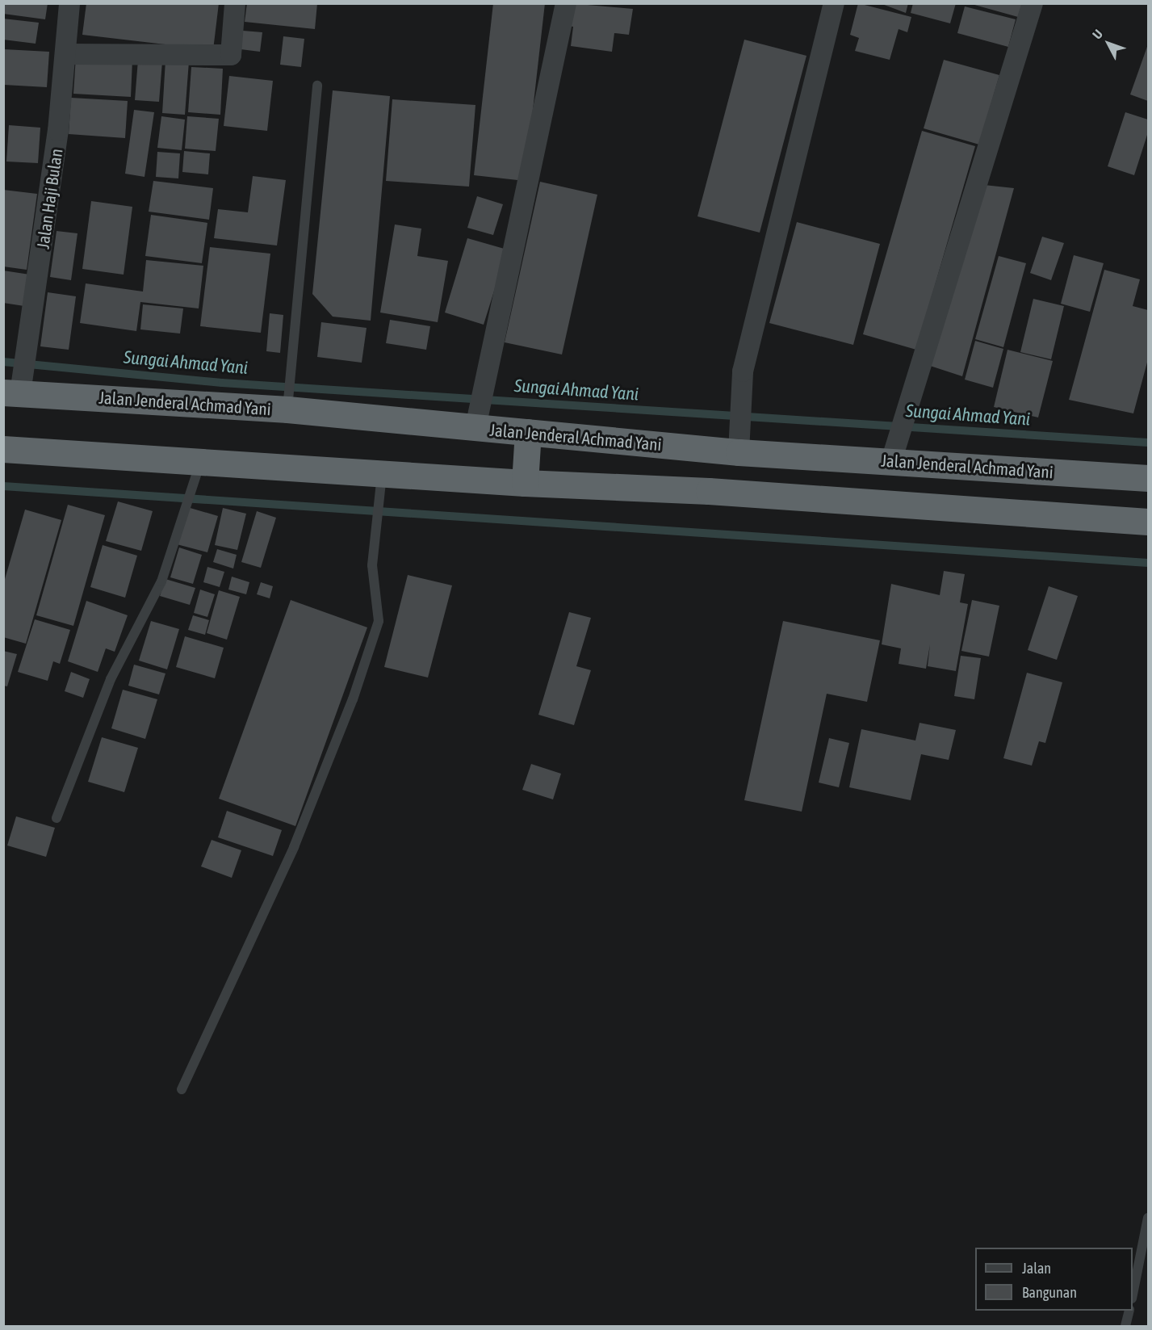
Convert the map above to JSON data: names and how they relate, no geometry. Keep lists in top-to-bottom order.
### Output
{
  "streets": {
    "highway": ["Jalan Jenderal Achmad Yani"],
    "street": ["Jalan Haji Bulan"]
  },
  "crossings": [
    ["Jalan Haji Bulan", "Jalan Jenderal Achmad Yani"]
  ],
  "water": ["Sungai Ahmad Yani"],
  "legend": ["Jalan", "Bangunan"],
  "north": "top left"
}
